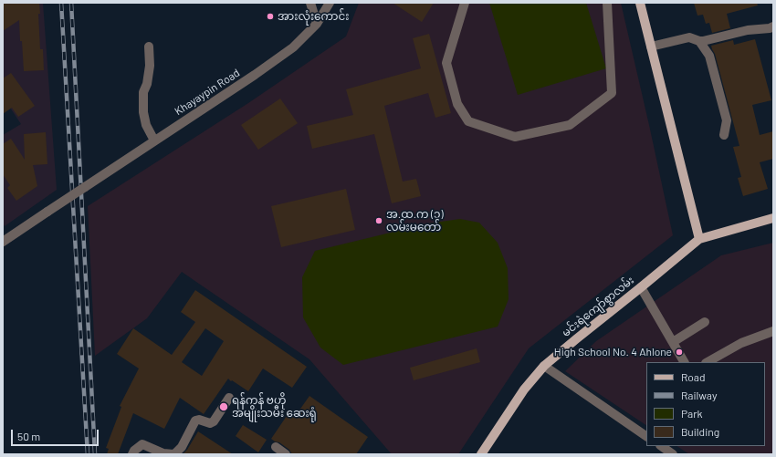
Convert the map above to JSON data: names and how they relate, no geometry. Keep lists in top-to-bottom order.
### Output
{
  "streets": {
    "main road": ["မင်းရဲကျော်စွာလမ်း"],
    "street": ["Khayaypin Road"]
  },
  "places": [
    "အားလုံးကောင်း",
    "အ.ထ.က (၁) လမ်းမတော်",
    "High School No. 4 Ahlone",
    "ရန်ကုန် ဗဟို အမျိုးသမီး ဆေးရုံ"
  ],
  "legend": [
    "Road",
    "Railway",
    "Park",
    "Building"
  ],
  "scale_bar": "50 m"
}
